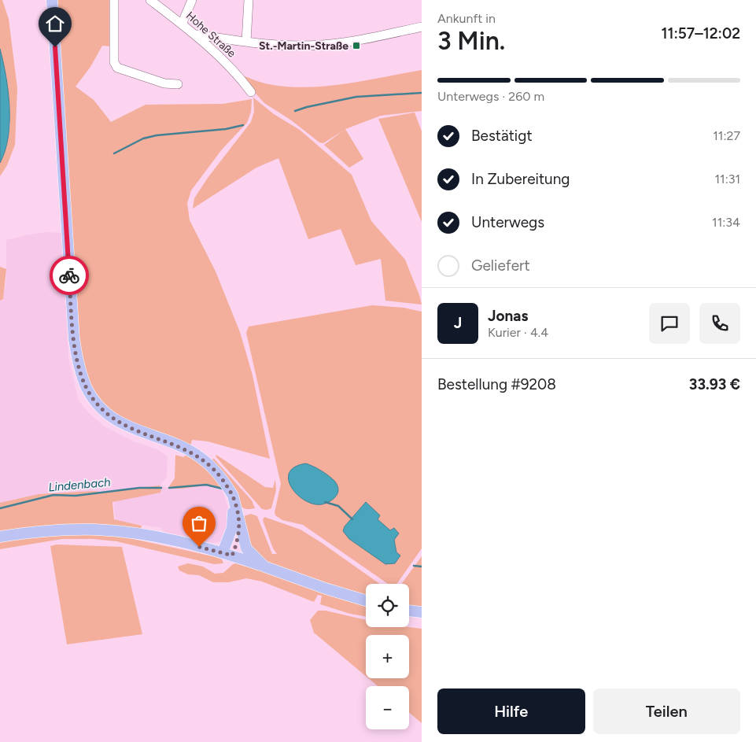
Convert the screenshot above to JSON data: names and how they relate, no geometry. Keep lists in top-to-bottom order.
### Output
{
  "streets": {
    "street": ["Hohe Straße"]
  },
  "water": ["Lindenbach"],
  "places": {
    "transit": ["St.-Martin-Straße"]
  },
  "page": {
    "heading": ["3 Min.", "Ankunft in", "11:57–12:02"],
    "panel": [
      "Jonas",
      "Kurier · 4.4",
      "Bestellung #9208",
      "33.93 €"
    ],
    "bar": "Unterwegs · 260 m",
    "list": [
      ["Bestätigt", "11:27"],
      ["In Zubereitung", "11:31"],
      ["Unterwegs", "11:34"],
      "Geliefert"
    ],
    "round": "J",
    "map_buttons": ["+", "−"],
    "buttons": ["Hilfe", "Teilen"]
  }
}
